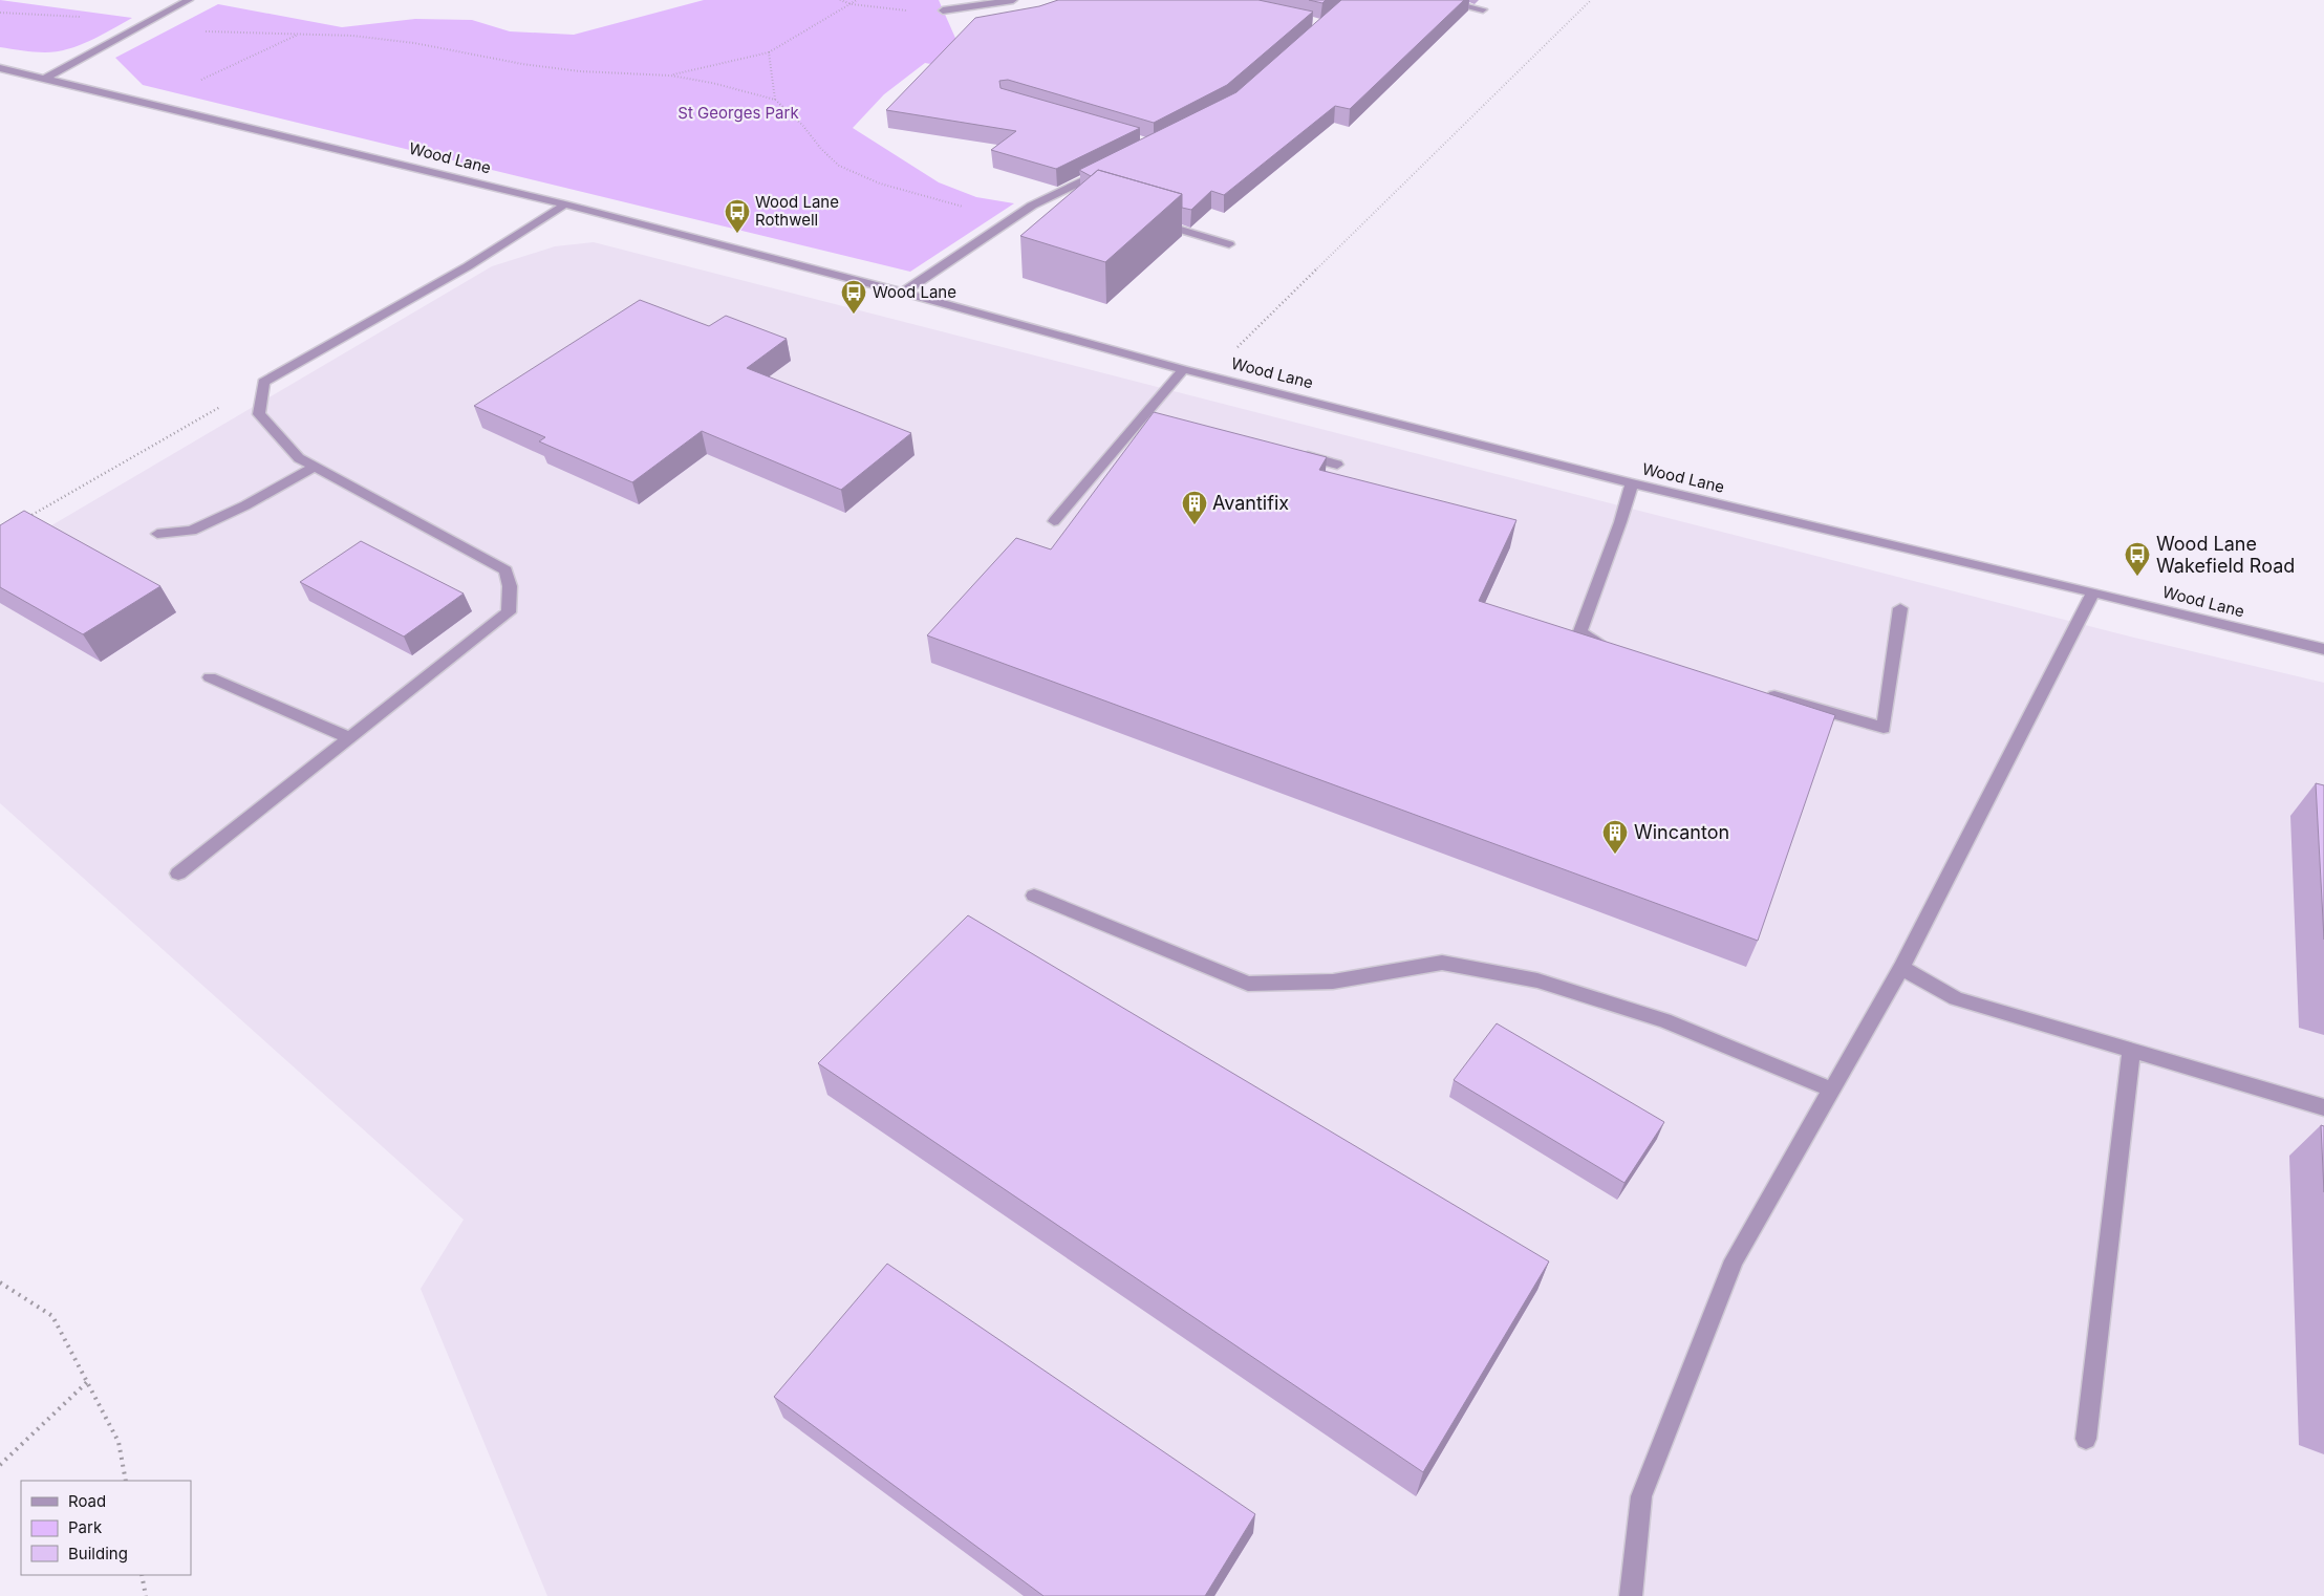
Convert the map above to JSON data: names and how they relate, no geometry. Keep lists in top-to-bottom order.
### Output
{
  "streets": {
    "street": ["Wood Lane"]
  },
  "parks": ["St Georges Park"],
  "places": {
    "bus stop": ["Wood Lane Rothwell", "Wood Lane", "Wood Lane Wakefield Road"],
    "building": ["Avantifix", "Wincanton"]
  },
  "legend": ["Road", "Park", "Building"]
}
